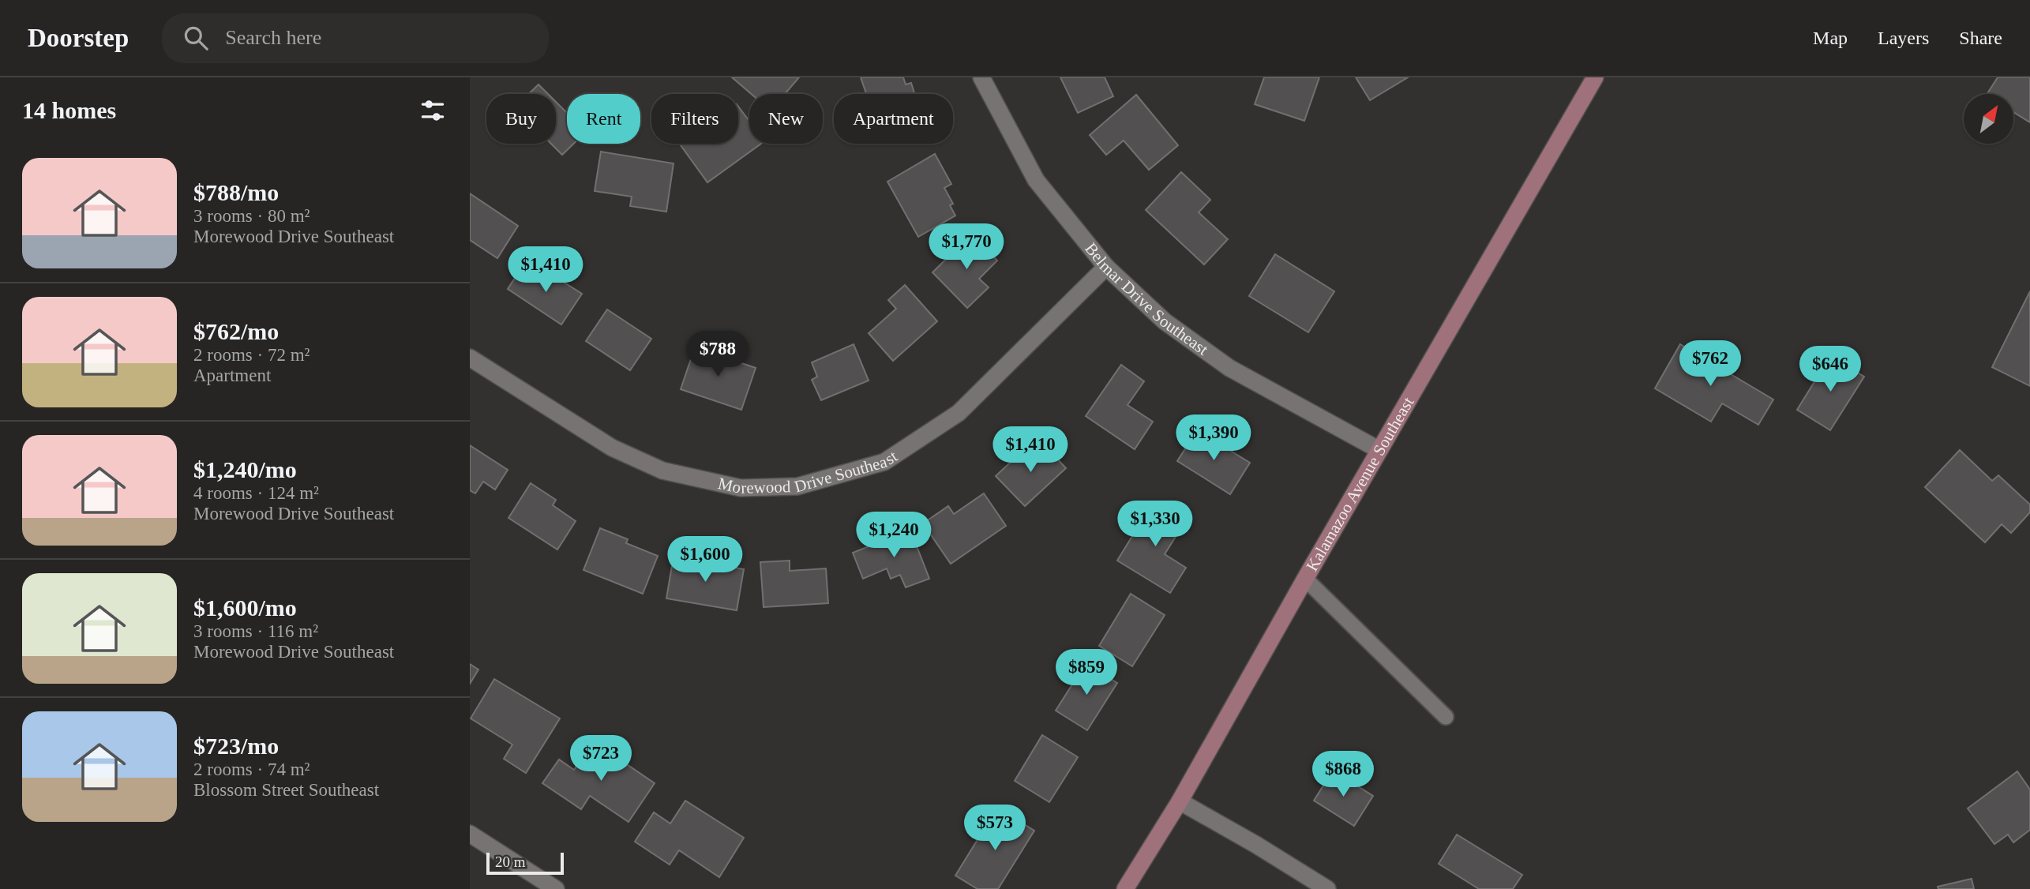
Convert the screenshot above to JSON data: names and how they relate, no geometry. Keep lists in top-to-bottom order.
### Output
{
  "streets": {
    "main road": ["Kalamazoo Avenue Southeast"],
    "street": ["Belmar Drive Southeast", "Morewood Drive Southeast"]
  },
  "crossings": [
    ["Belmar Drive Southeast", "Morewood Drive Southeast"],
    ["Belmar Drive Southeast", "Kalamazoo Avenue Southeast"]
  ],
  "scale_bar": "20 m",
  "north": "top right",
  "page": {
    "header": "Doorstep",
    "search": "Search here",
    "nav": ["Map", "Layers", "Share"],
    "heading": "14 homes",
    "chip": [
      "Buy",
      "Rent",
      "Filters",
      "New",
      "Apartment"
    ],
    "list": [
      {
        "name": "$788/mo",
        "note": "3 rooms · 80 m² · Morewood Drive Southeast"
      },
      {
        "name": "$762/mo",
        "note": "2 rooms · 72 m² · Apartment"
      },
      {
        "name": "$1,240/mo",
        "note": "4 rooms · 124 m² · Morewood Drive Southeast"
      },
      {
        "name": "$1,600/mo",
        "note": "3 rooms · 116 m² · Morewood Drive Southeast"
      },
      {
        "name": "$723/mo",
        "note": "2 rooms · 74 m² · Blossom Street Southeast"
      }
    ],
    "price": [
      "$1,770",
      "$1,410",
      "$788",
      "$762",
      "$646",
      "$1,390",
      "$1,410",
      "$1,330",
      "$1,240",
      "$1,600",
      "$859",
      "$723",
      "$868",
      "$573"
    ],
    "scale": "20 m"
  }
}
